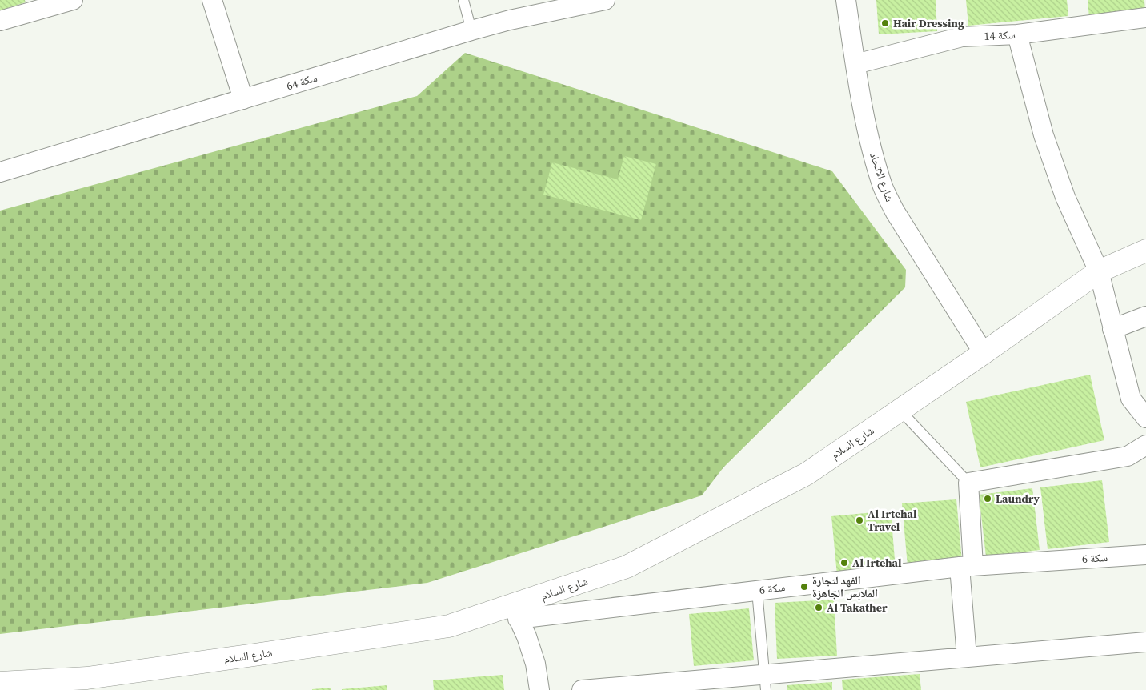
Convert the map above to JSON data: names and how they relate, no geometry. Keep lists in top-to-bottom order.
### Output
{
  "streets": {
    "street": [
      "سكة 14",
      "سكة 64",
      "شارع الاتحاد",
      "شارع السلام",
      "سكة 6"
    ]
  },
  "crossings": [
    ["سكة 14", "شارع الاتحاد"],
    ["شارع الاتحاد", "شارع السلام"],
    ["شارع السلام", "سكة 6"]
  ],
  "places": [
    "Hair Dressing",
    "Laundry",
    "Al Irtehal Travel",
    "Al Irtehal",
    "الفهد لتجارة الملابس الجاهزة",
    "Al Takather"
  ]
}
